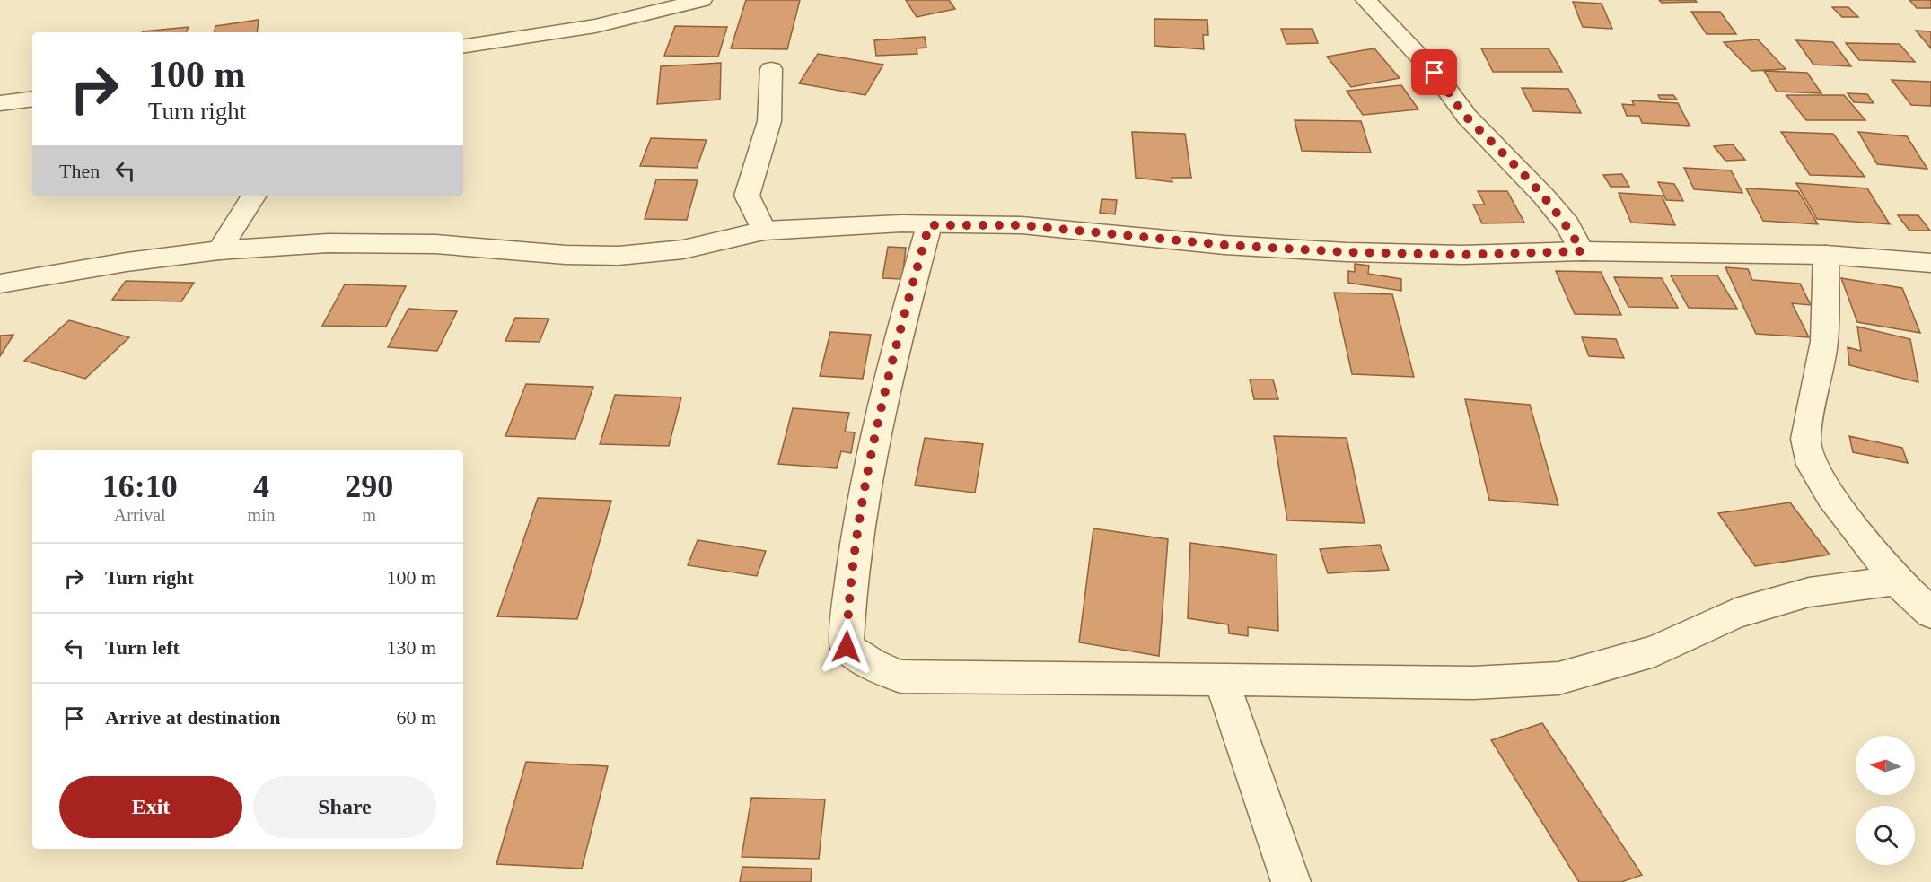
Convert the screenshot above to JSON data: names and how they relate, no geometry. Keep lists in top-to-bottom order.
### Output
{
  "north": "left",
  "page": {
    "turn": ["100 m", "Turn right"],
    "then": "Then",
    "eta": [
      "16:10",
      "Arrival",
      "4",
      "min",
      "290",
      "m"
    ],
    "list": [
      {
        "name": "Turn right",
        "value": "100 m"
      },
      {
        "name": "Turn left",
        "value": "130 m"
      },
      {
        "name": "Arrive at destination",
        "value": "60 m"
      }
    ],
    "buttons": ["Exit", "Share"]
  }
}
